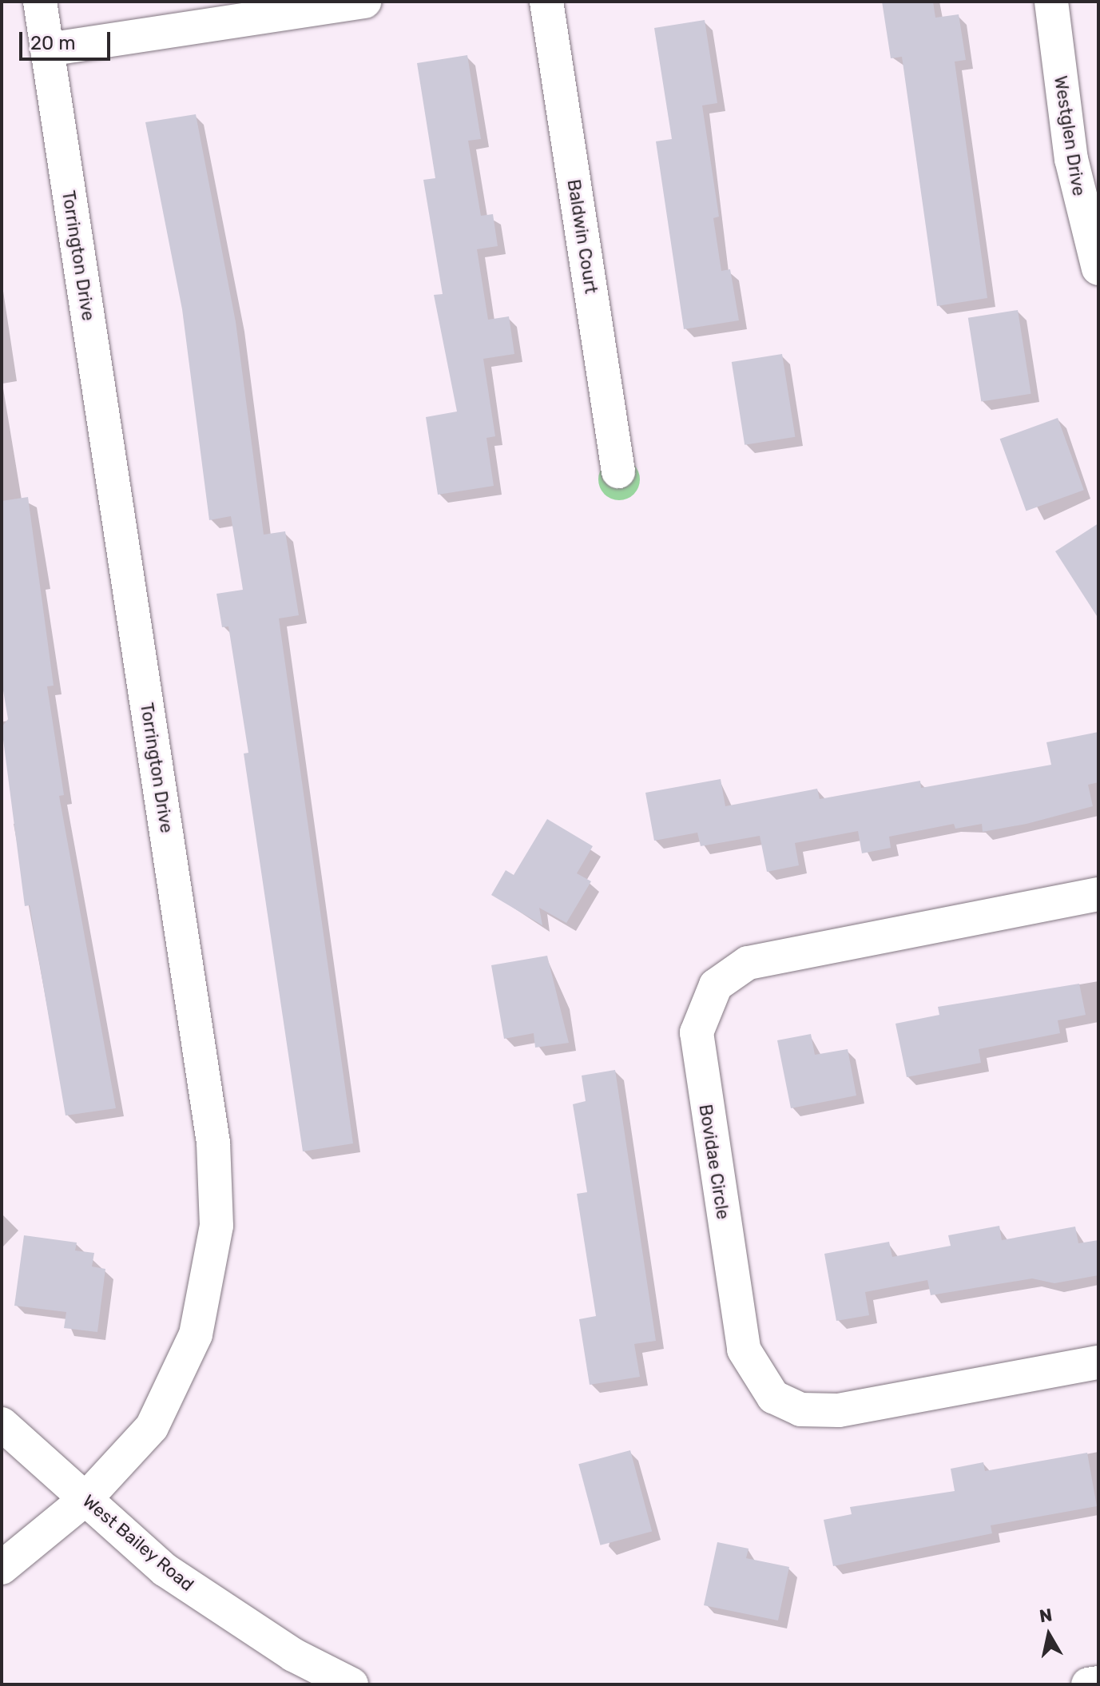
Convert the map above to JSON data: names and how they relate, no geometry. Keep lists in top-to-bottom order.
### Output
{
  "streets": {
    "street": [
      "Westglen Drive",
      "Baldwin Court",
      "Torrington Drive",
      "Bovidae Circle",
      "West Bailey Road"
    ]
  },
  "crossings": [
    ["Torrington Drive", "West Bailey Road"]
  ],
  "scale_bar": "20 m",
  "north": "top"
}
